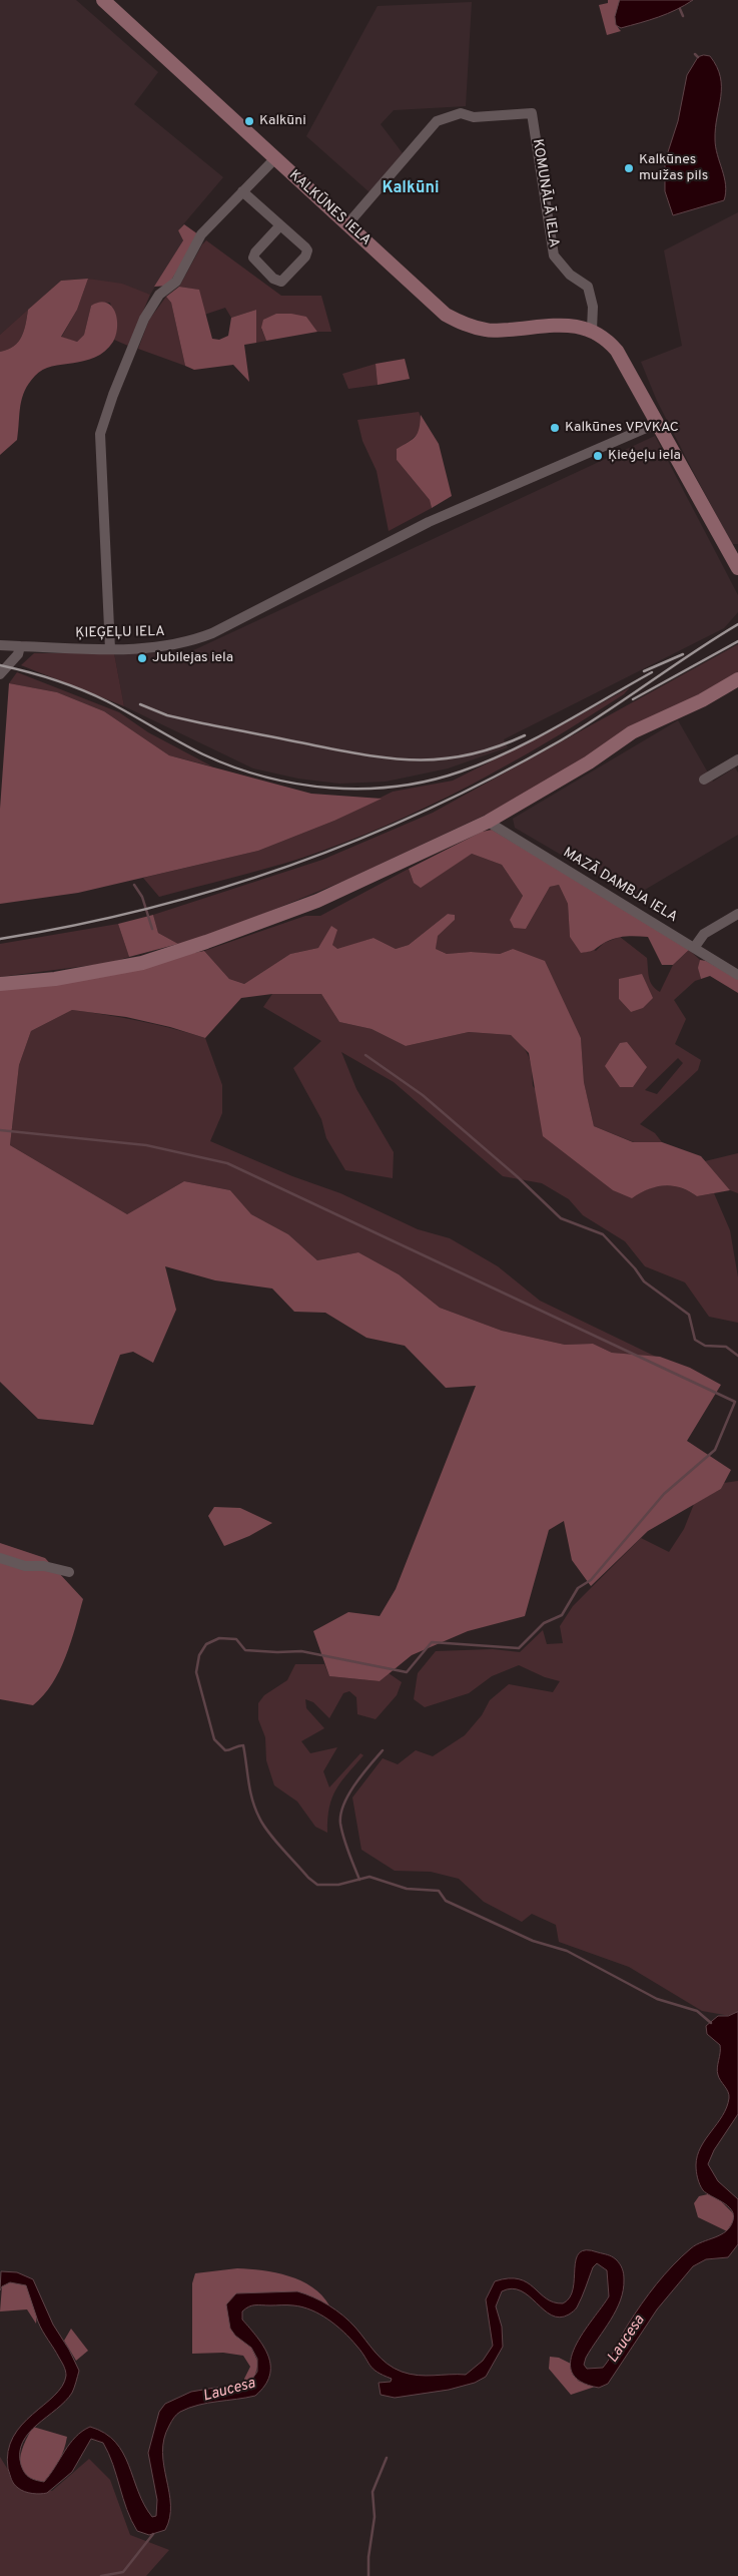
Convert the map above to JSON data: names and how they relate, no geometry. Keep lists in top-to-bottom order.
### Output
{
  "streets": {
    "main road": ["KALKŪNES IELA"],
    "street": ["KOMUNĀLĀ IELA", "ĶIEĢEĻU IELA", "MAZĀ DAMBJA IELA"]
  },
  "crossings": [
    ["KOMUNĀLĀ IELA", "KALKŪNES IELA"]
  ],
  "districts": ["Kalkūni"],
  "water": ["Laucesa"],
  "places": [
    "Kalkūni",
    "Kalkūnes muižas pils",
    "Kalkūnes VPVKAC",
    "Ķieģeļu iela",
    "Jubilejas iela"
  ]
}
